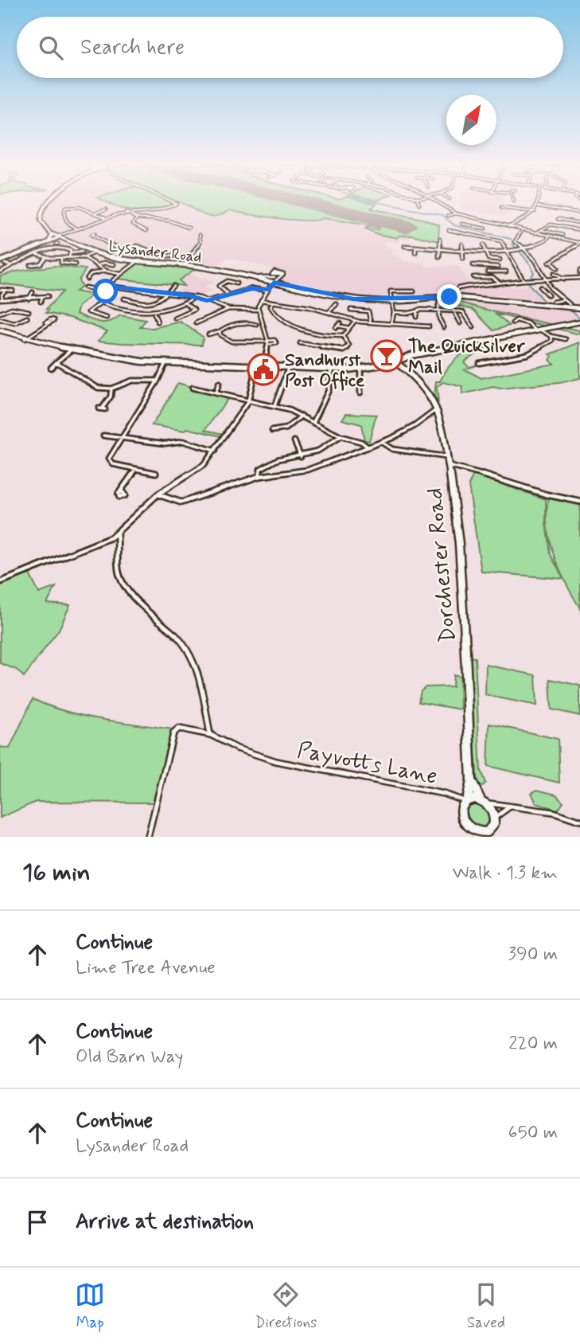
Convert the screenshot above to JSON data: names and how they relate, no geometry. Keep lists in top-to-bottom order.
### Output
{
  "streets": {
    "highway": ["Dorchester Road"],
    "main road": ["Lysander Road"],
    "street": ["Payvotts Lane"]
  },
  "crossings": [
    ["Dorchester Road", "Payvotts Lane"]
  ],
  "places": {
    "bar": ["The Quicksilver Mail"],
    "public building": ["Sandhurst Post Office"]
  },
  "north": "top right",
  "page": {
    "search": "Search here",
    "heading": ["16 min", "Walk · 1.3 km"],
    "list": [
      ["Continue", "Lime Tree Avenue", "390 m"],
      ["Continue", "Old Barn Way", "220 m"],
      ["Continue", "Lysander Road", "650 m"],
      "Arrive at destination"
    ],
    "nav": ["Map", "Directions", "Saved"]
  }
}
